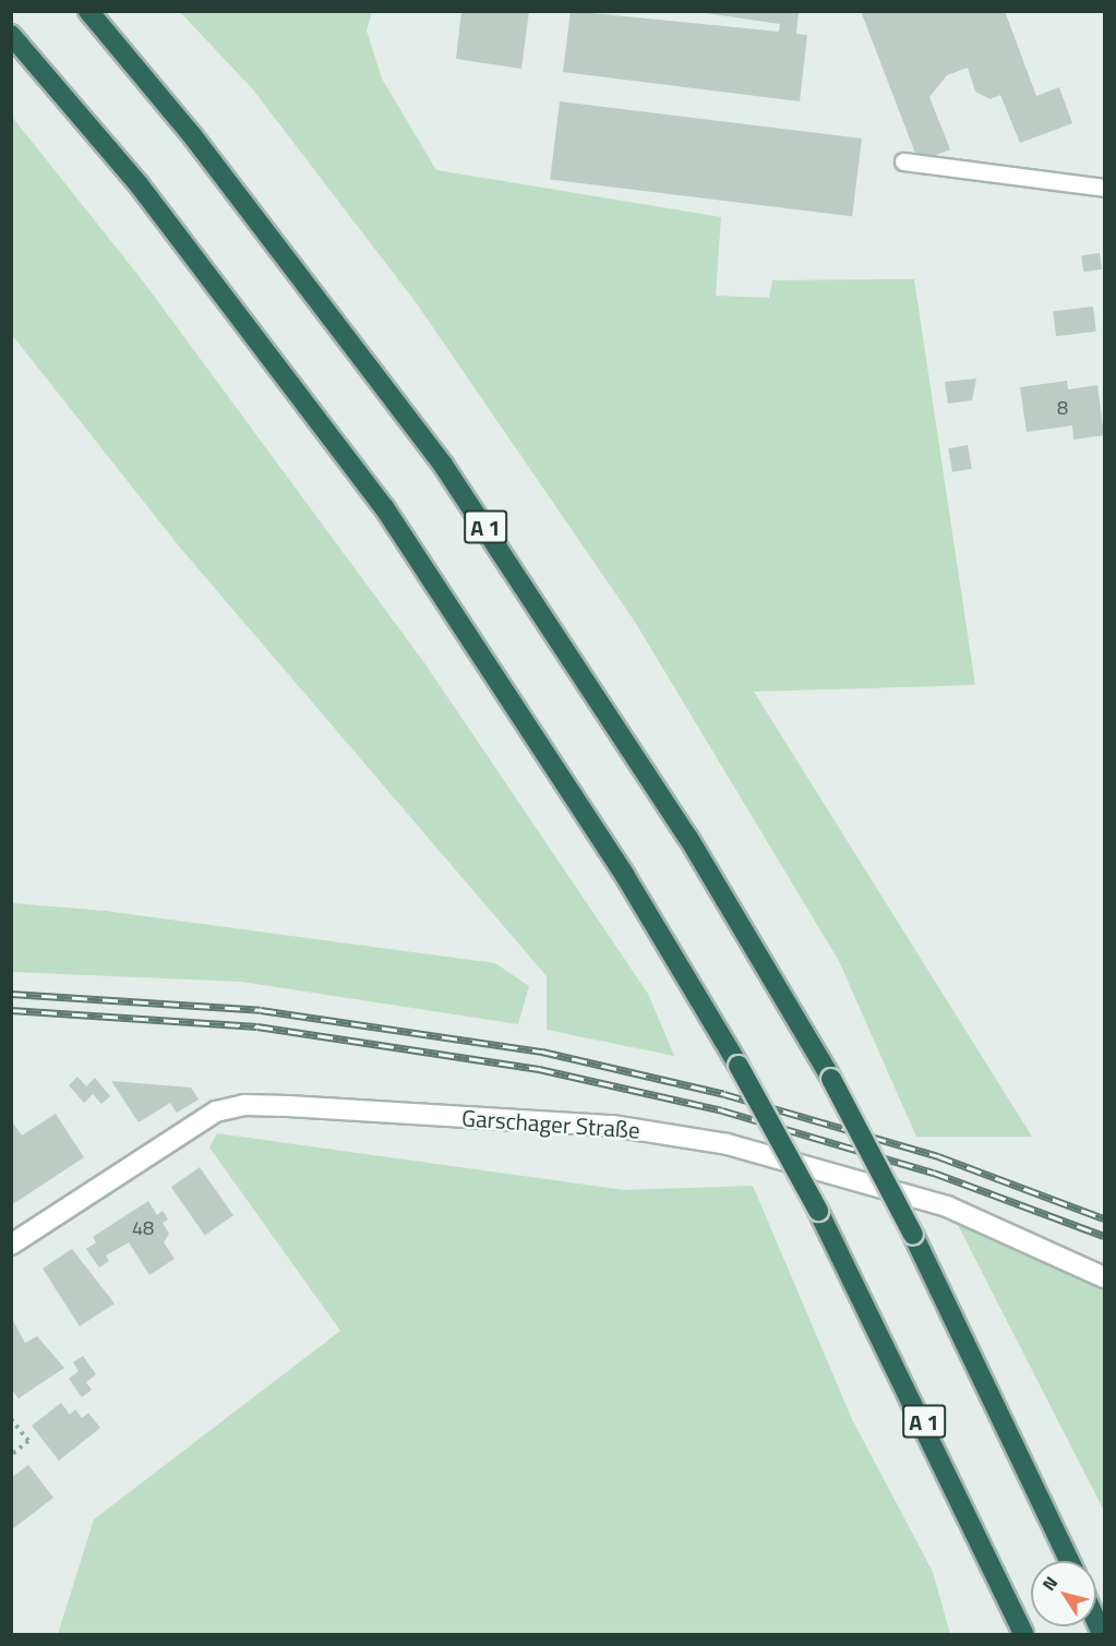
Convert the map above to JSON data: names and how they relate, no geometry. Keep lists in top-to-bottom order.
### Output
{
  "streets": {
    "highway": ["A 1"],
    "street": ["Garschager Straße"]
  },
  "house_numbers": ["8", "48"],
  "north": "top left"
}
